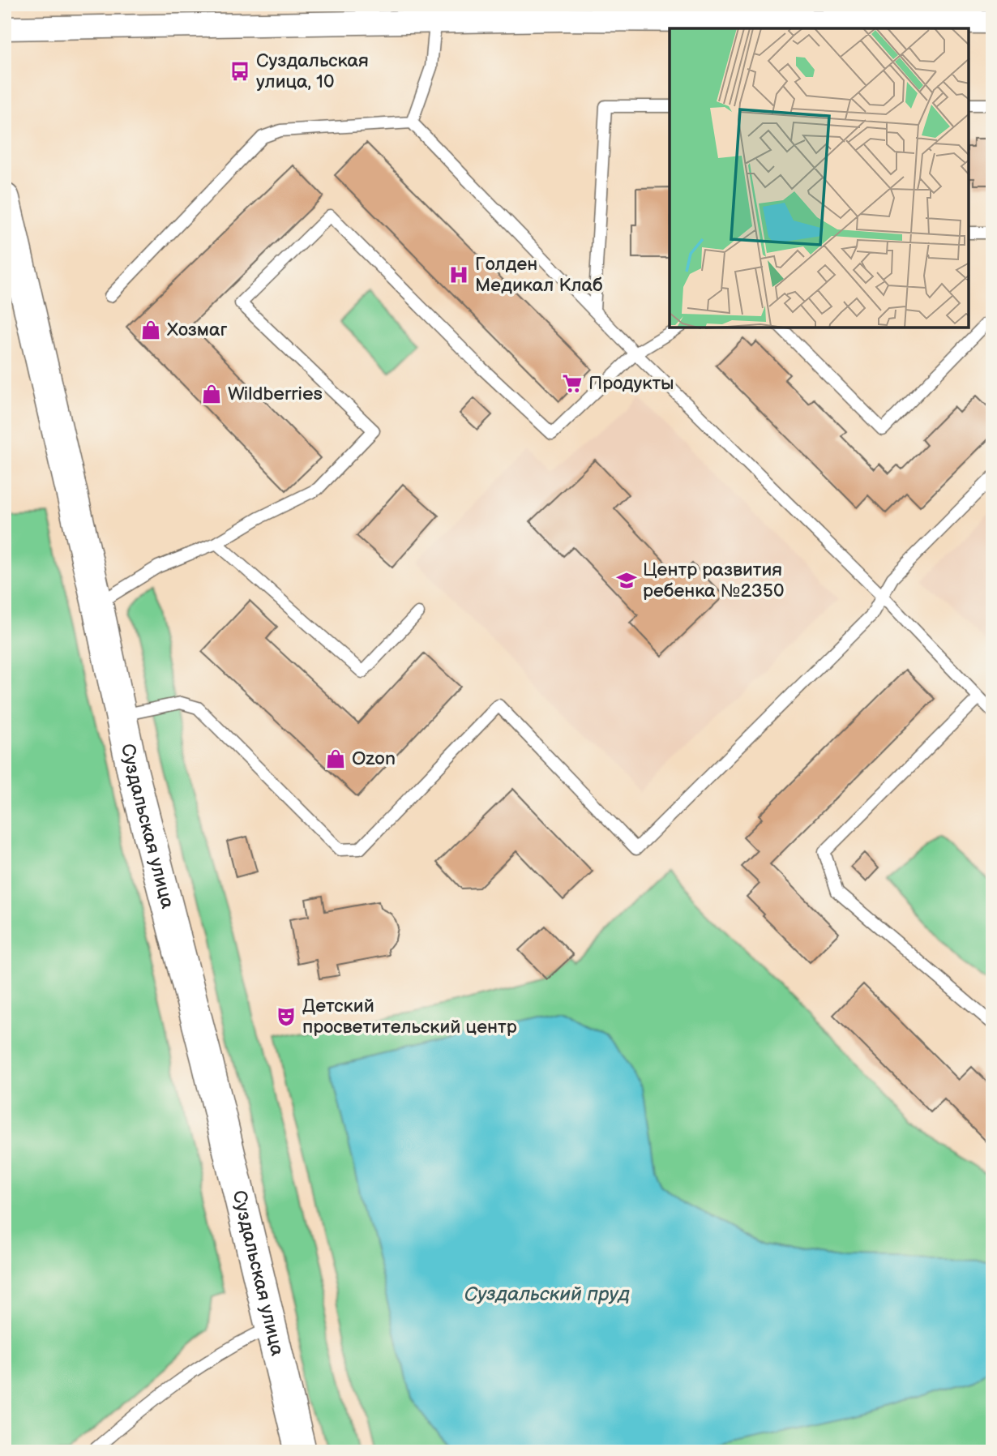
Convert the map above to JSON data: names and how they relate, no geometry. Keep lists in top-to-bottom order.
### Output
{
  "streets": {
    "street": ["Суздальская улица"]
  },
  "water": ["Суздальский пруд"],
  "places": {
    "bus stop": ["Суздальская улица, 10"],
    "hospital": ["Голден Медикал Клаб"],
    "shop": ["Хозмаг", "Wildberries", "Ozon"],
    "supermarket": ["Продукты"],
    "school or university": ["Центр развития ребенка №2350"],
    "theatre": ["Детский просветительский центр"]
  }
}
